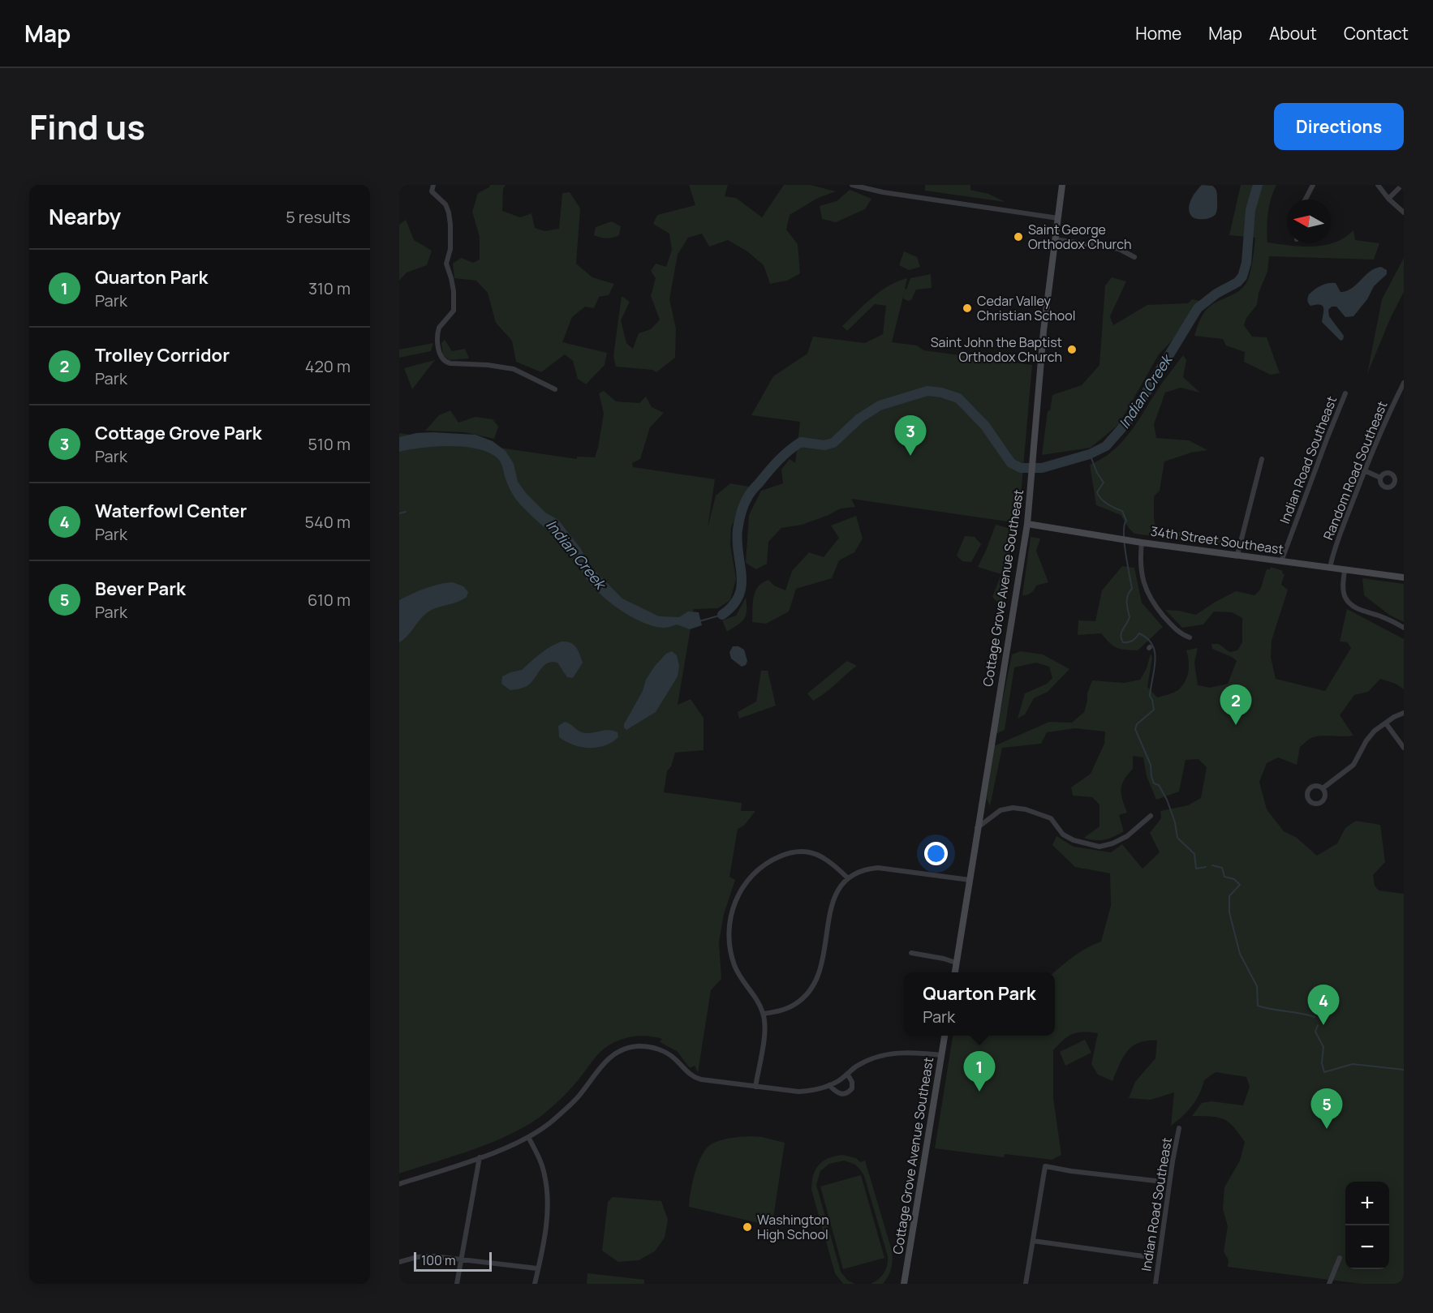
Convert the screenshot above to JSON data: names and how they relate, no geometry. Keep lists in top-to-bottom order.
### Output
{
  "streets": {
    "main road": ["34th Street Southeast", "Cottage Grove Avenue Southeast"],
    "street": ["Indian Road Southeast", "Random Road Southeast"]
  },
  "crossings": [
    ["Indian Road Southeast", "34th Street Southeast"],
    ["Random Road Southeast", "34th Street Southeast"],
    ["34th Street Southeast", "Cottage Grove Avenue Southeast"]
  ],
  "water": ["Indian Creek"],
  "places": [
    "Saint George Orthodox Church",
    "Cedar Valley Christian School",
    "Saint John the Baptist Orthodox Church",
    "Washington High School"
  ],
  "scale_bar": "100 m",
  "north": "left",
  "page": {
    "header": "Map",
    "nav": [
      "Home",
      "Map",
      "About",
      "Contact"
    ],
    "title": "Find us",
    "buttons": "Directions",
    "heading": ["Nearby", "5 results"],
    "list": [
      {
        "mark": "1",
        "name": "Quarton Park",
        "note": "Park",
        "value": "310 m"
      },
      {
        "mark": "2",
        "name": "Trolley Corridor",
        "note": "Park",
        "value": "420 m"
      },
      {
        "mark": "3",
        "name": "Cottage Grove Park",
        "note": "Park",
        "value": "510 m"
      },
      {
        "mark": "4",
        "name": "Waterfowl Center",
        "note": "Park",
        "value": "540 m"
      },
      {
        "mark": "5",
        "name": "Bever Park",
        "note": "Park",
        "value": "610 m"
      }
    ],
    "pins": [
      "3",
      "2",
      "4",
      "1",
      "5"
    ],
    "popup": ["Quarton Park", "Park"],
    "map_buttons": ["+", "−"],
    "scale": "100 m"
  }
}
